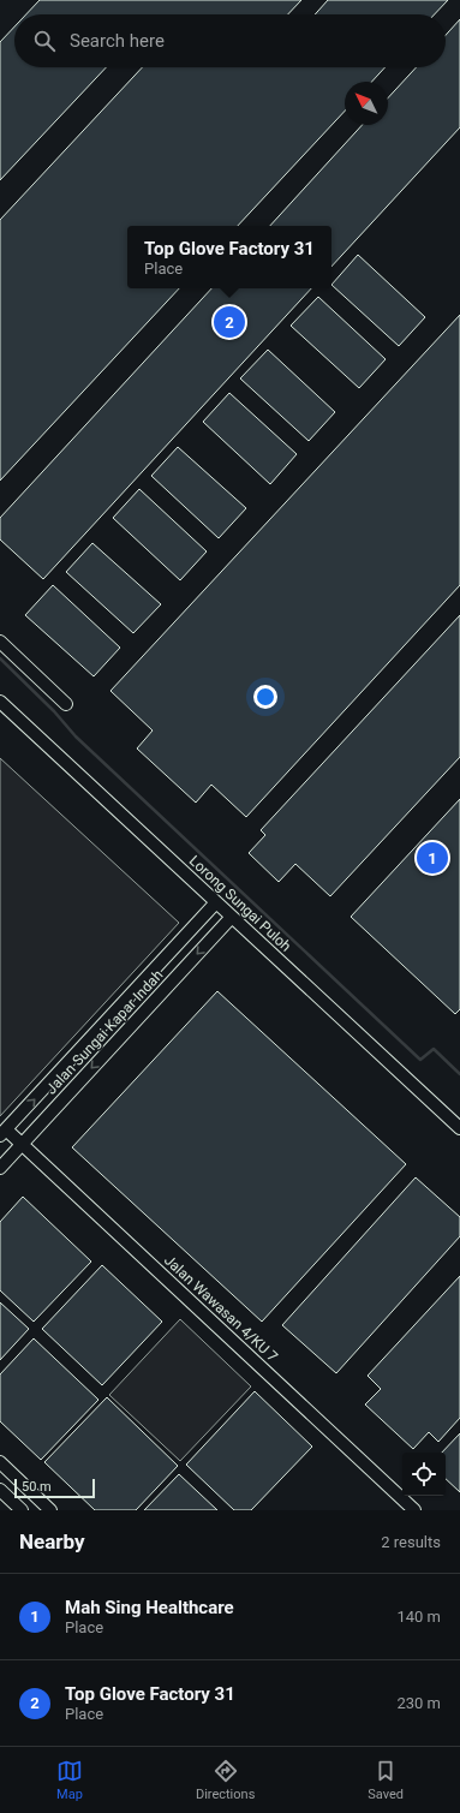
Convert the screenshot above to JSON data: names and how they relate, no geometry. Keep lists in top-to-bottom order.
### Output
{
  "streets": {
    "street": ["Lorong Sungai Puloh", "Jalan Sungai Kapar Indah", "Jalan Wawasan 4/KU 7"]
  },
  "crossings": [
    ["Lorong Sungai Puloh", "Jalan Sungai Kapar Indah"],
    ["Jalan Sungai Kapar Indah", "Jalan Wawasan 4/KU 7"]
  ],
  "scale_bar": "50 m",
  "north": "top left",
  "page": {
    "search": "Search here",
    "popup": ["Top Glove Factory 31", "Place"],
    "pins": ["2", "1"],
    "scale": "50 m",
    "heading": ["Nearby", "2 results"],
    "list": [
      {
        "mark": "1",
        "name": "Mah Sing Healthcare",
        "note": "Place",
        "value": "140 m"
      },
      {
        "mark": "2",
        "name": "Top Glove Factory 31",
        "note": "Place",
        "value": "230 m"
      }
    ],
    "nav": ["Map", "Directions", "Saved"]
  }
}
